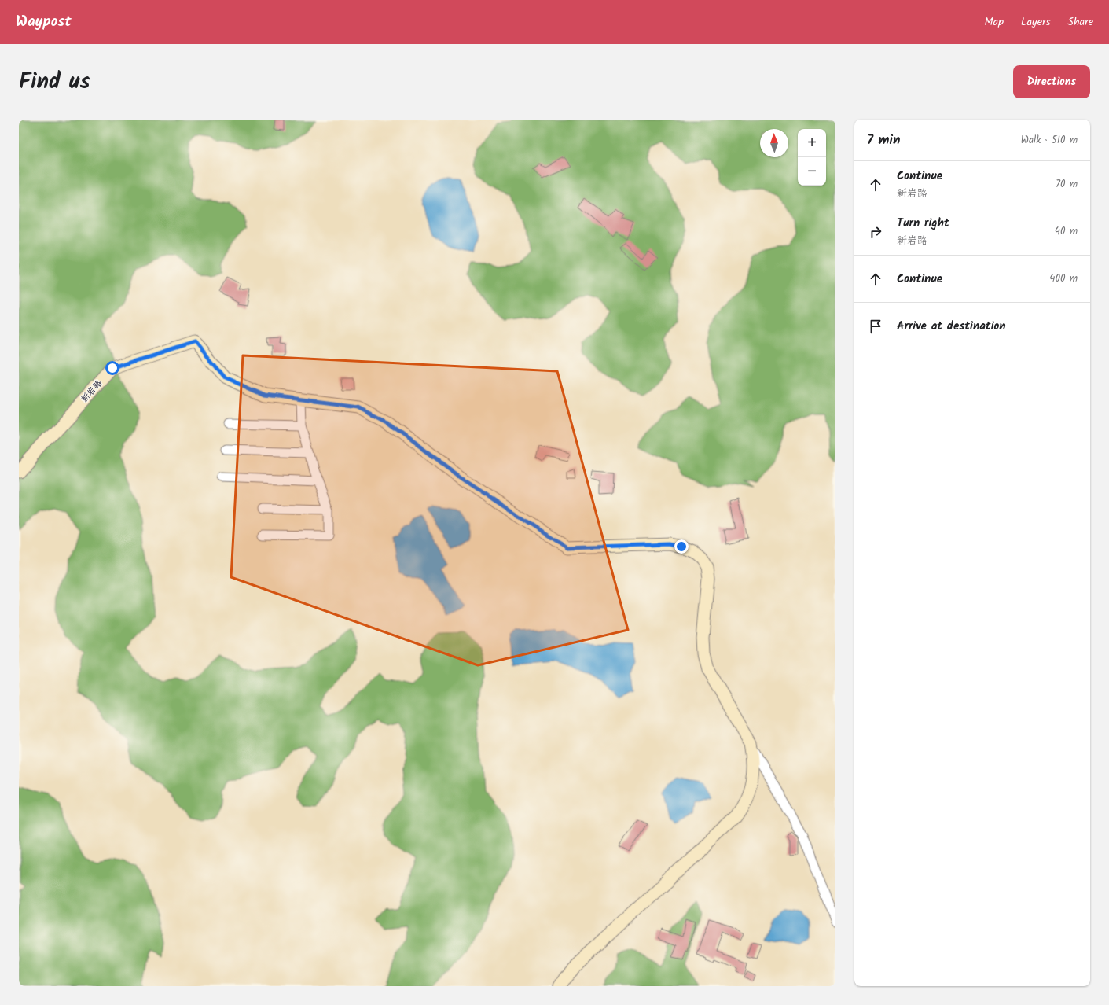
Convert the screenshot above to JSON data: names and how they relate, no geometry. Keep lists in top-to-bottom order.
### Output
{
  "streets": {
    "street": ["新岩路"]
  },
  "north": "top",
  "page": {
    "header": "Waypost",
    "nav": ["Map", "Layers", "Share"],
    "title": "Find us",
    "buttons": "Directions",
    "heading": ["7 min", "Walk · 510 m"],
    "map_buttons": ["+", "−"],
    "list": [
      ["Continue", "新岩路", "70 m"],
      ["Turn right", "新岩路", "40 m"],
      ["Continue", "400 m"],
      "Arrive at destination"
    ]
  }
}
